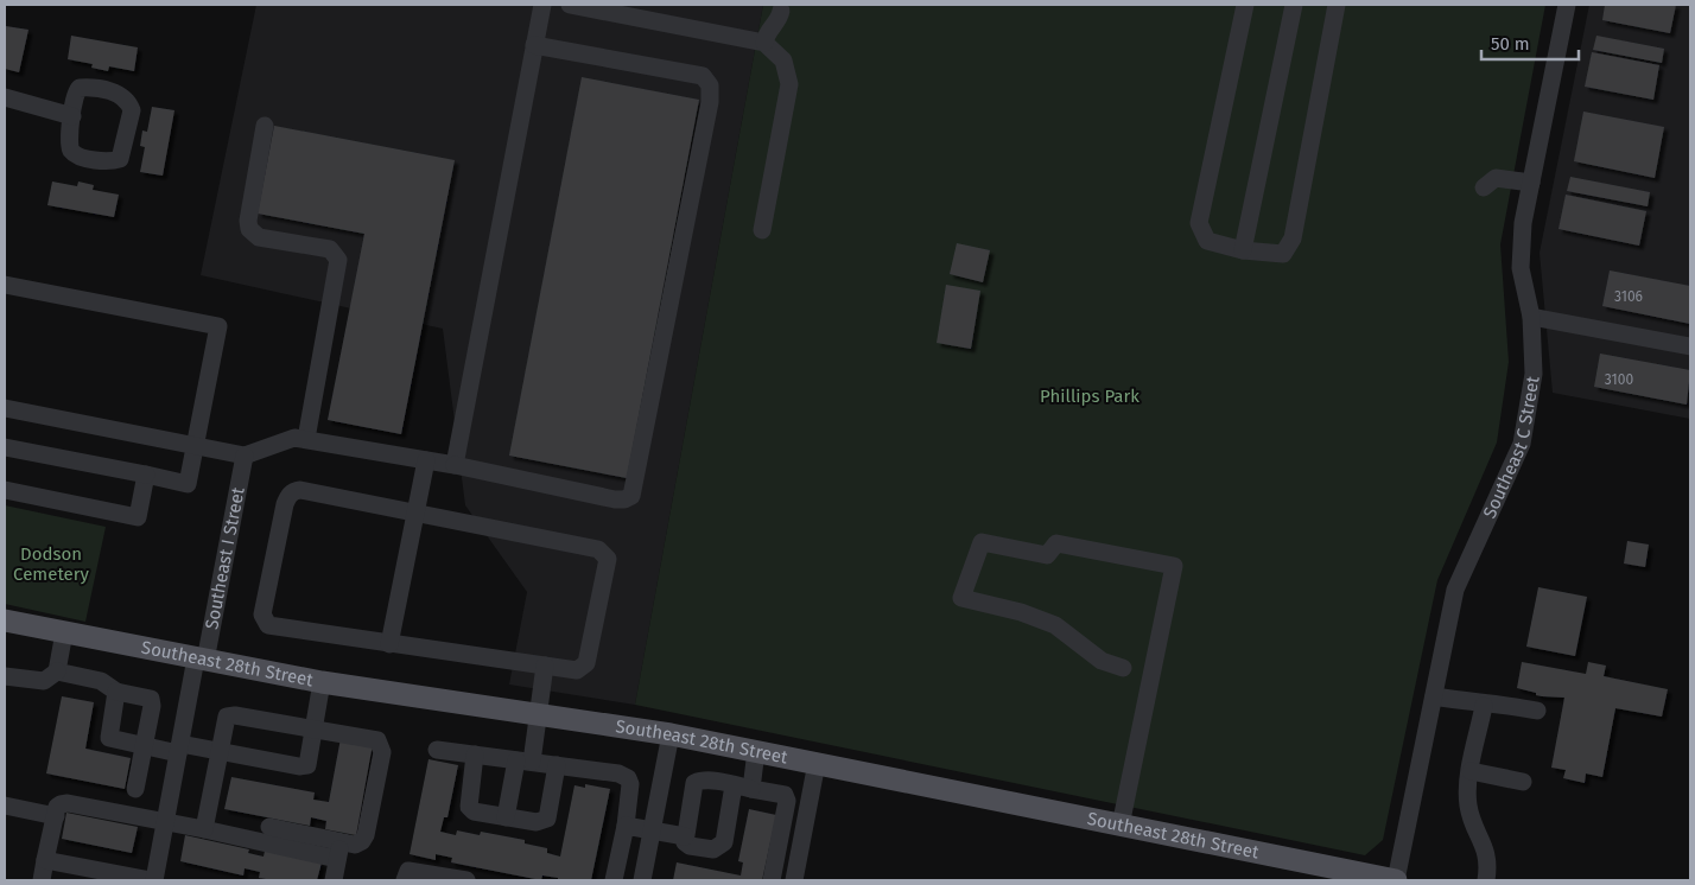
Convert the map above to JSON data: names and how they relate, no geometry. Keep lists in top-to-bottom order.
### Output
{
  "streets": {
    "main road": ["Southeast 28th Street"],
    "street": ["Southeast C Street", "Southeast I Street"]
  },
  "crossings": [
    ["Southeast C Street", "Southeast 28th Street"],
    ["Southeast I Street", "Southeast 28th Street"]
  ],
  "parks": ["Phillips Park", "Dodson Cemetery"],
  "house_numbers": ["3106", "3100"],
  "scale_bar": "50 m"
}
